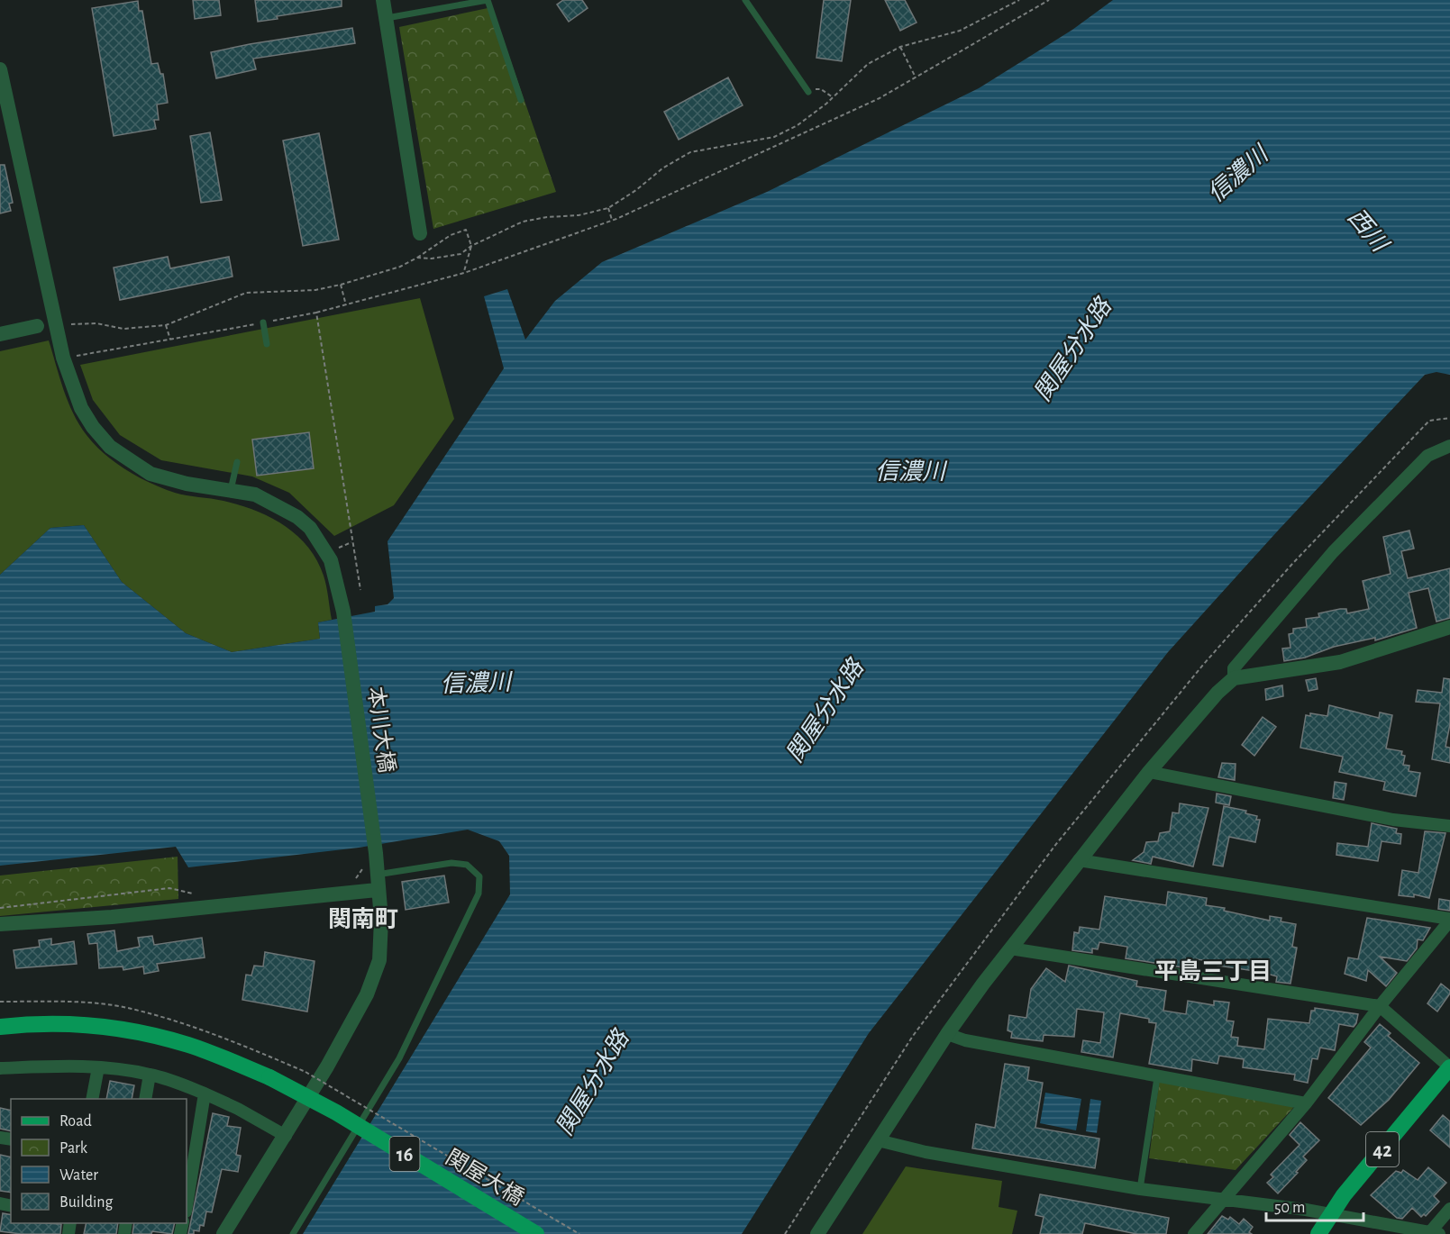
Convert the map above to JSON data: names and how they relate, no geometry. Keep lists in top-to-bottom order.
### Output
{
  "streets": {
    "main road": ["42", "16", "関屋大橋"],
    "street": ["本川大橋"]
  },
  "districts": ["関南町", "平島三丁目"],
  "water": ["信濃川", "西川", "関屋分水路"],
  "legend": [
    "Road",
    "Park",
    "Water",
    "Building"
  ],
  "scale_bar": "50 m"
}
